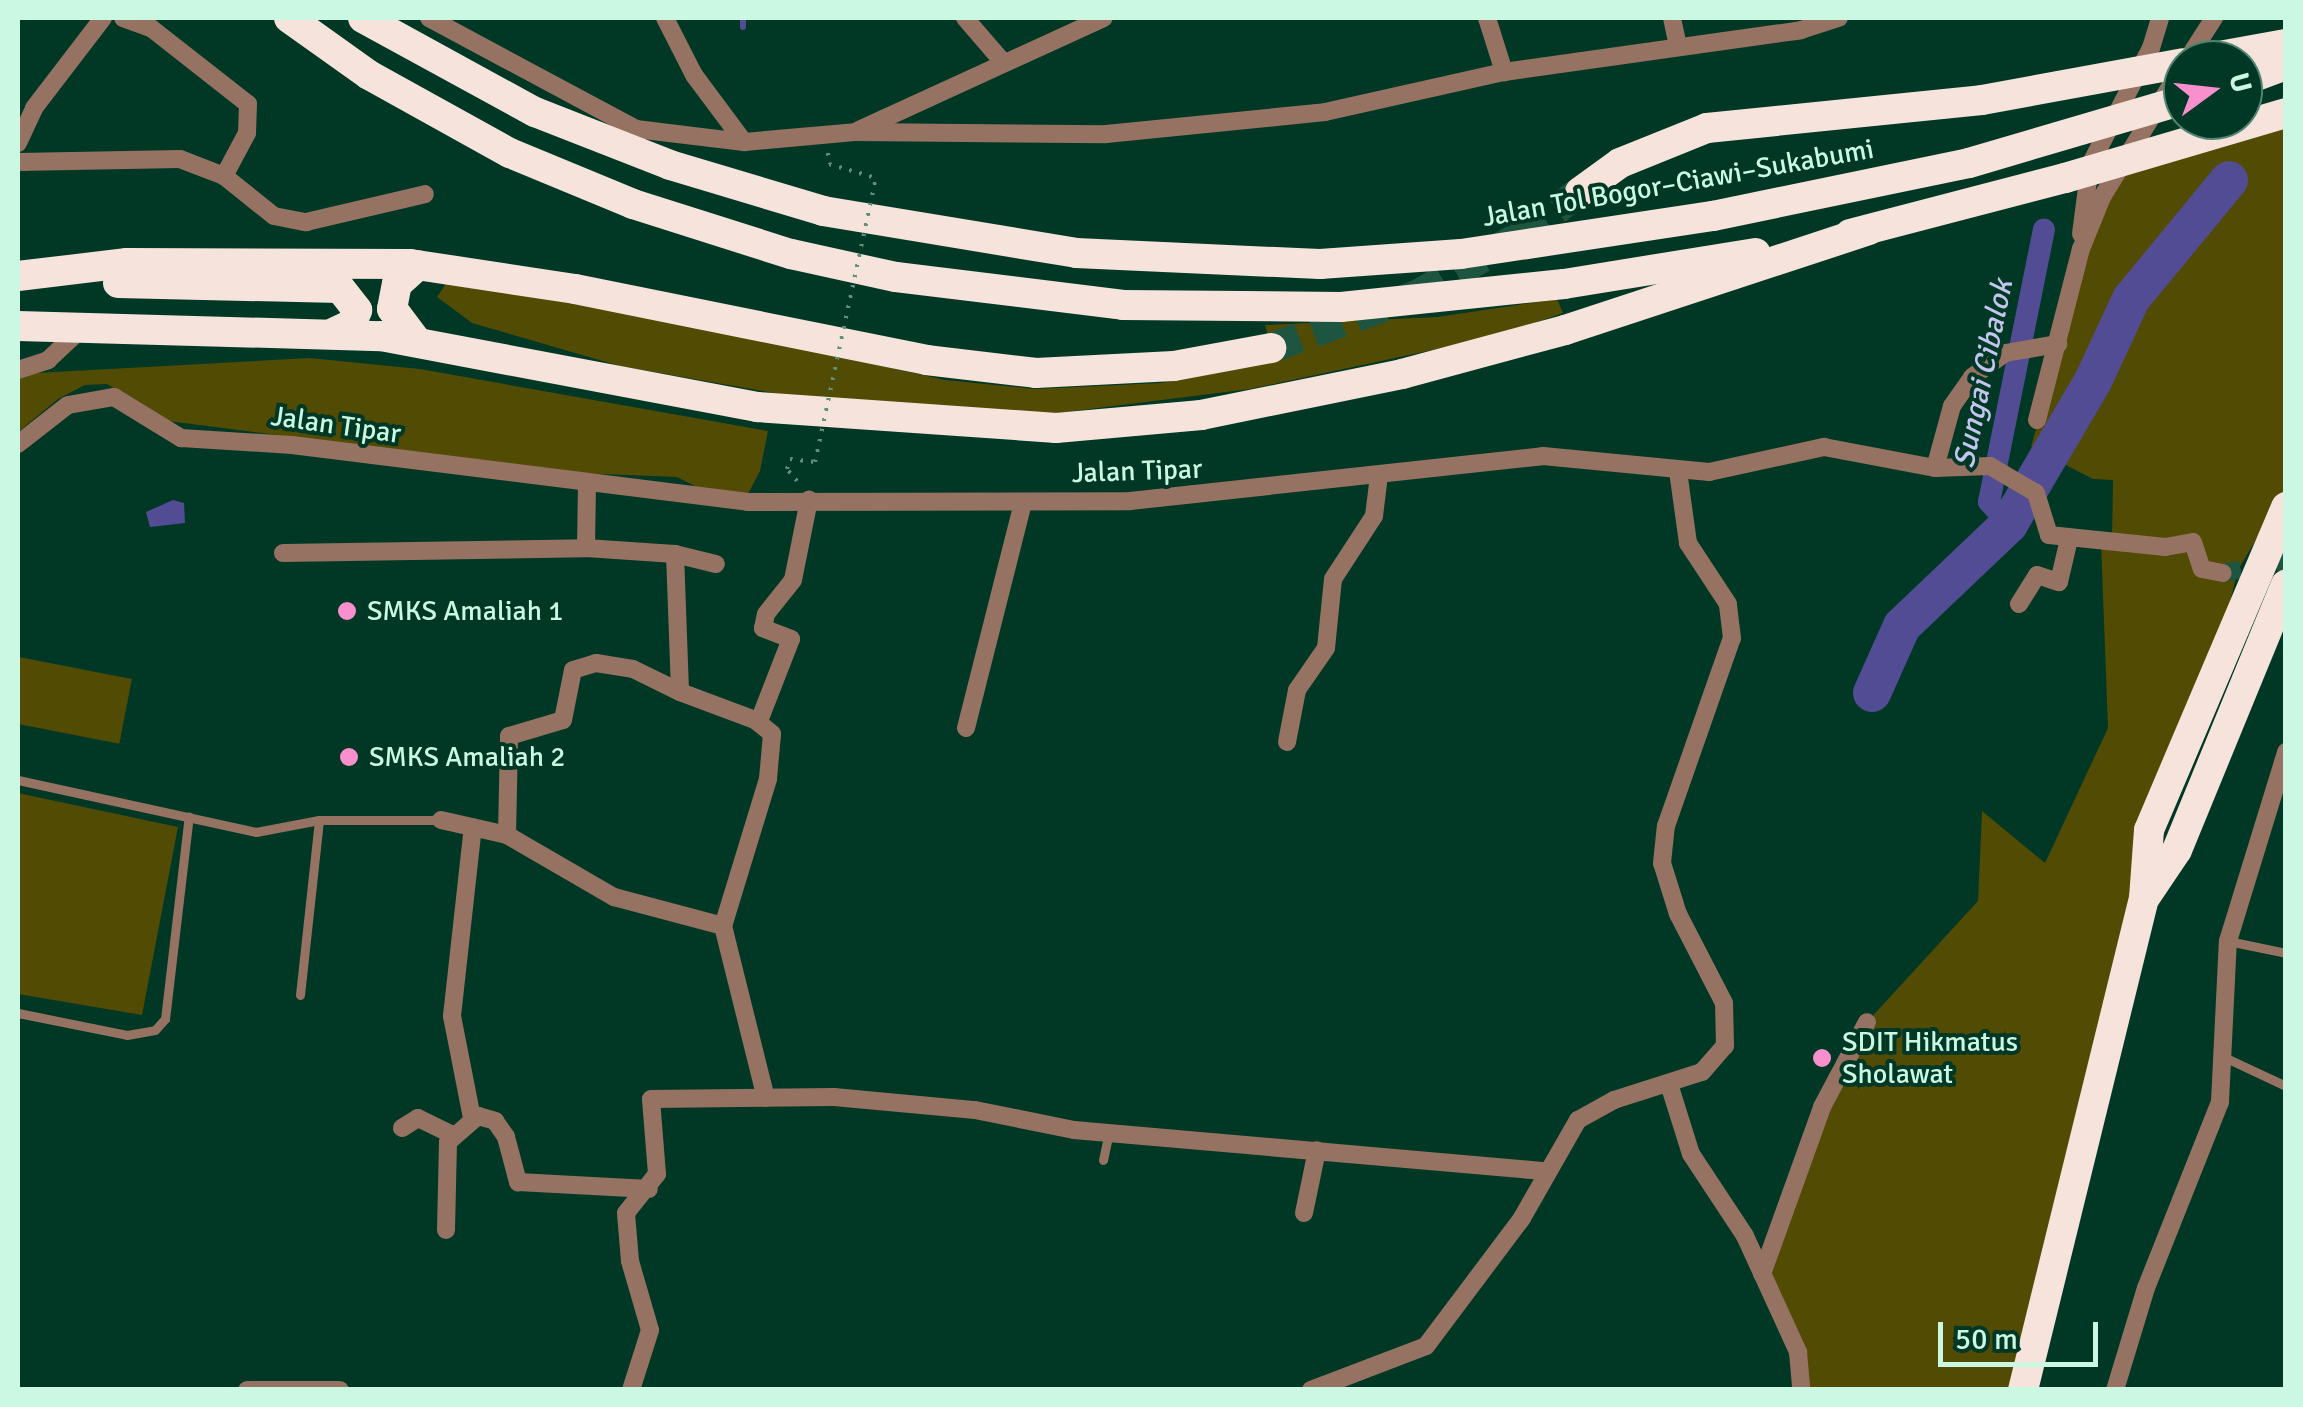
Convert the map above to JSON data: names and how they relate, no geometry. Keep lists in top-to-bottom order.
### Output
{
  "streets": {
    "highway": ["Jalan Tol Bogor–Ciawi–Sukabumi"],
    "street": ["Jalan Tipar"]
  },
  "water": ["Sungai Cibalok"],
  "places": ["SMKS Amaliah 1", "SMKS Amaliah 2", "SDIT Hikmatus Sholawat"],
  "scale_bar": "50 m",
  "north": "right"
}
